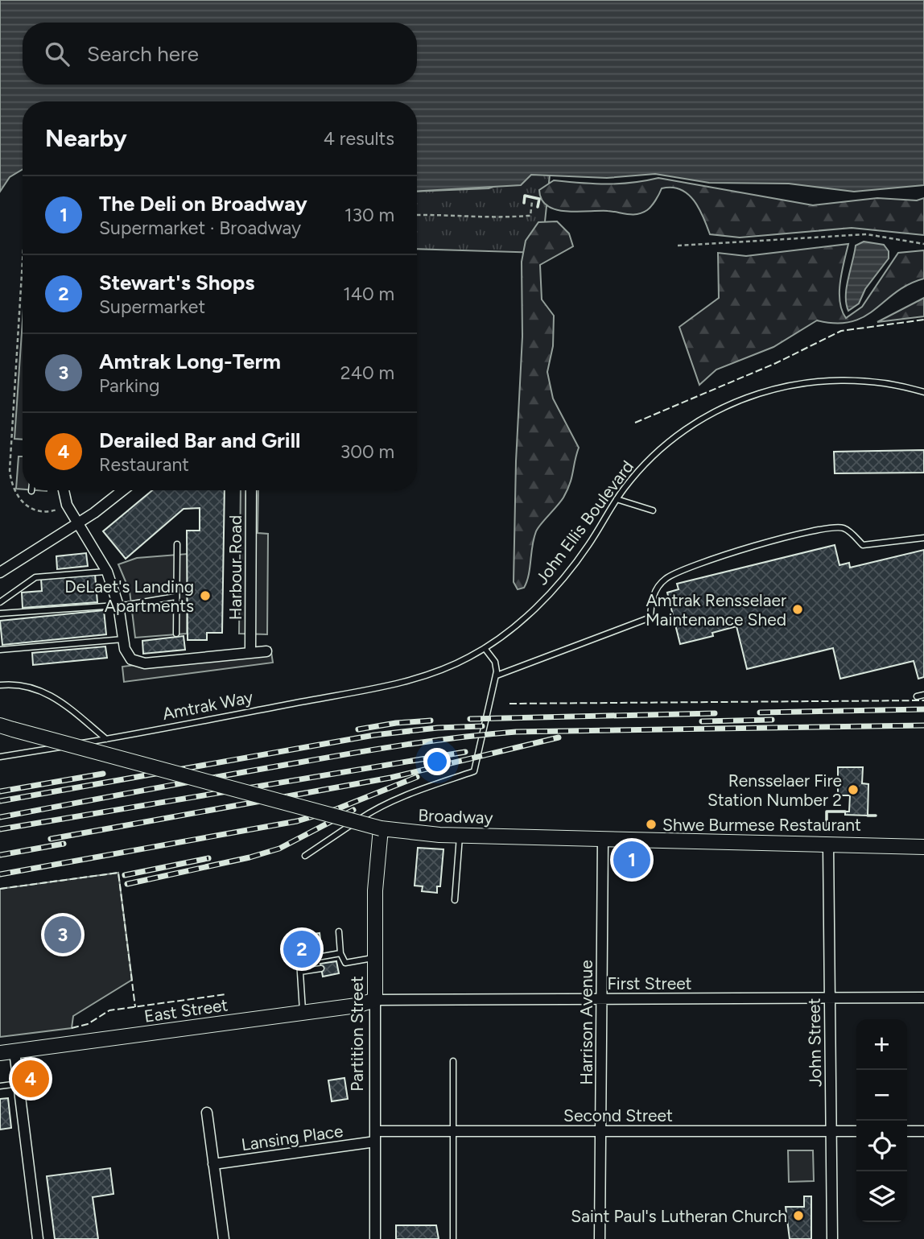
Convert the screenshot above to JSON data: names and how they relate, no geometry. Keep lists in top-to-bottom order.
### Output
{
  "streets": {
    "street": [
      "Harbour Road",
      "Broadway",
      "First Street",
      "East Street",
      "Harrison Avenue",
      "Partition Street",
      "John Street",
      "Second Street",
      "Lansing Place"
    ],
    "lane": ["John Ellis Boulevard", "Amtrak Way"]
  },
  "crossings": [
    ["John Ellis Boulevard", "Amtrak Way"],
    ["Broadway", "Harrison Avenue"],
    ["Broadway", "Partition Street"],
    ["Broadway", "John Street"],
    ["First Street", "East Street"],
    ["First Street", "Harrison Avenue"],
    ["First Street", "Partition Street"],
    ["First Street", "John Street"],
    ["East Street", "Partition Street"],
    ["Harrison Avenue", "Second Street"],
    ["Partition Street", "Second Street"],
    ["Partition Street", "Lansing Place"],
    ["John Street", "Second Street"]
  ],
  "places": [
    "DeLaet's Landing Apartments",
    "Amtrak Rensselaer Maintenance Shed",
    "Rensselaer Fire Station Number 2",
    "Shwe Burmese Restaurant",
    "Saint Paul's Lutheran Church"
  ],
  "page": {
    "search": "Search here",
    "heading": ["Nearby", "4 results"],
    "list": [
      {
        "mark": "1",
        "name": "The Deli on Broadway",
        "note": "Supermarket · Broadway",
        "value": "130 m"
      },
      {
        "mark": "2",
        "name": "Stewart's Shops",
        "note": "Supermarket",
        "value": "140 m"
      },
      {
        "mark": "3",
        "name": "Amtrak Long-Term",
        "note": "Parking",
        "value": "240 m"
      },
      {
        "mark": "4",
        "name": "Derailed Bar and Grill",
        "note": "Restaurant",
        "value": "300 m"
      }
    ],
    "pins": [
      "1",
      "3",
      "2",
      "4"
    ],
    "map_buttons": ["+", "−"]
  }
}
